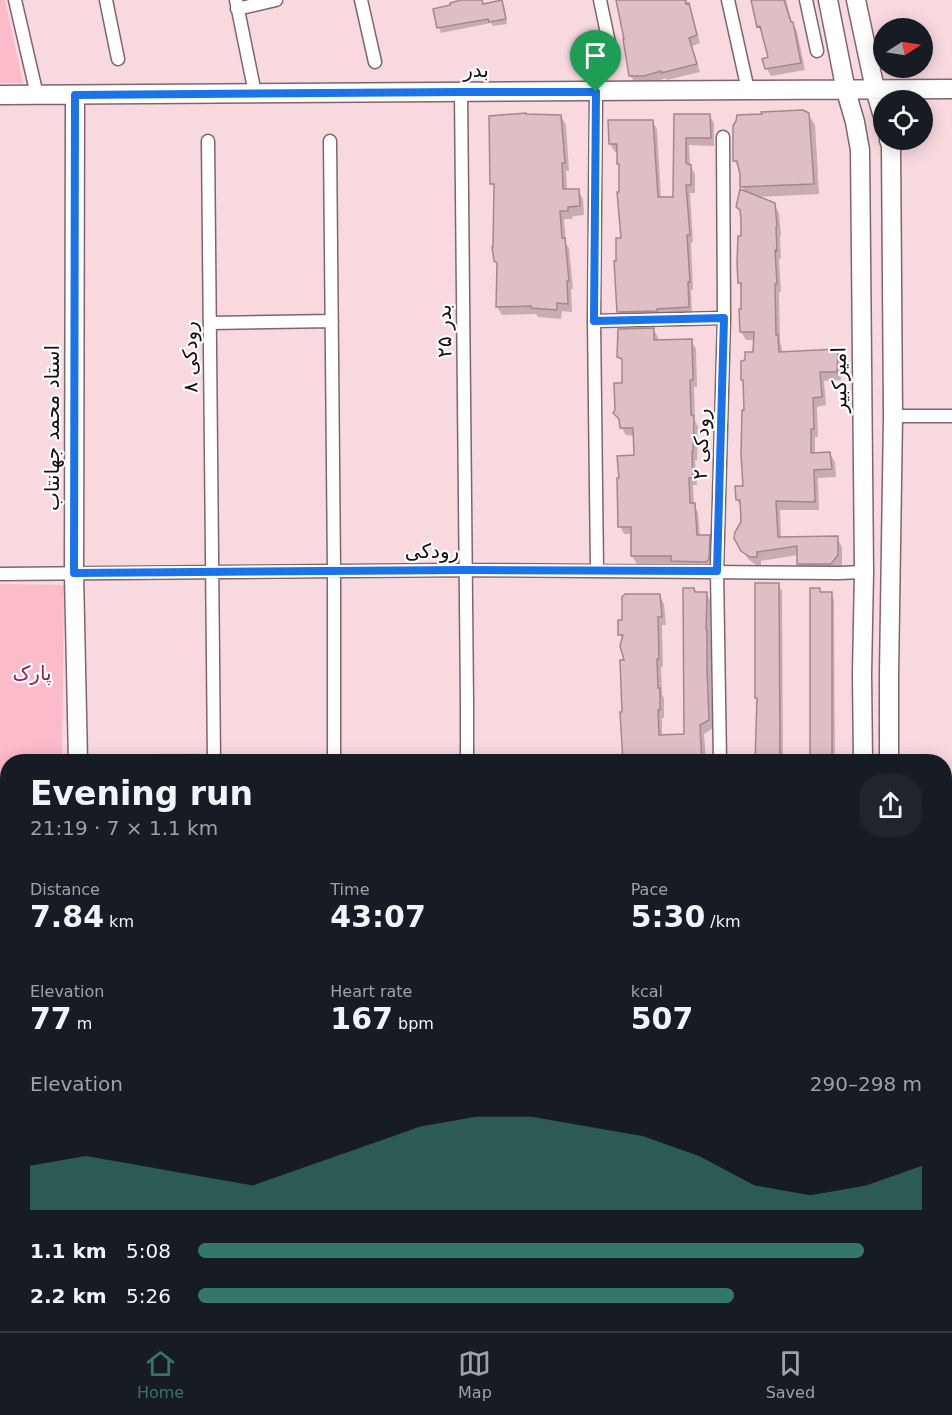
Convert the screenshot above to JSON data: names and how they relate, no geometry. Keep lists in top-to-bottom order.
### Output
{
  "streets": {
    "street": [
      "بدر",
      "بدر ۲۵",
      "رودکی ۸",
      "امیرکبیر",
      "استاد محمد جهانتاب",
      "رودکی ۲",
      "رودکی"
    ]
  },
  "crossings": [
    ["بدر", "بدر ۲۵"],
    ["بدر", "امیرکبیر"],
    ["بدر", "استاد محمد جهانتاب"],
    ["بدر ۲۵", "رودکی"],
    ["رودکی ۸", "رودکی"],
    ["امیرکبیر", "رودکی"],
    ["استاد محمد جهانتاب", "رودکی"],
    ["رودکی ۲", "رودکی"]
  ],
  "parks": ["پارک"],
  "north": "right",
  "page": {
    "heading": ["Evening run", "21:19 · 7 × 1.1 km"],
    "stats": [
      ["Distance", "7.84 km"],
      ["Time", "43:07"],
      ["Pace", "5:30 /km"],
      ["Elevation", "77 m"],
      ["Heart rate", "167 bpm"],
      ["kcal", "507"]
    ],
    "chart": ["Elevation", "290–298 m"],
    "list": [
      {
        "name": "1.1 km",
        "note": "5:08"
      },
      {
        "name": "2.2 km",
        "note": "5:26"
      }
    ],
    "tabs": ["Home", "Map", "Saved"]
  }
}
